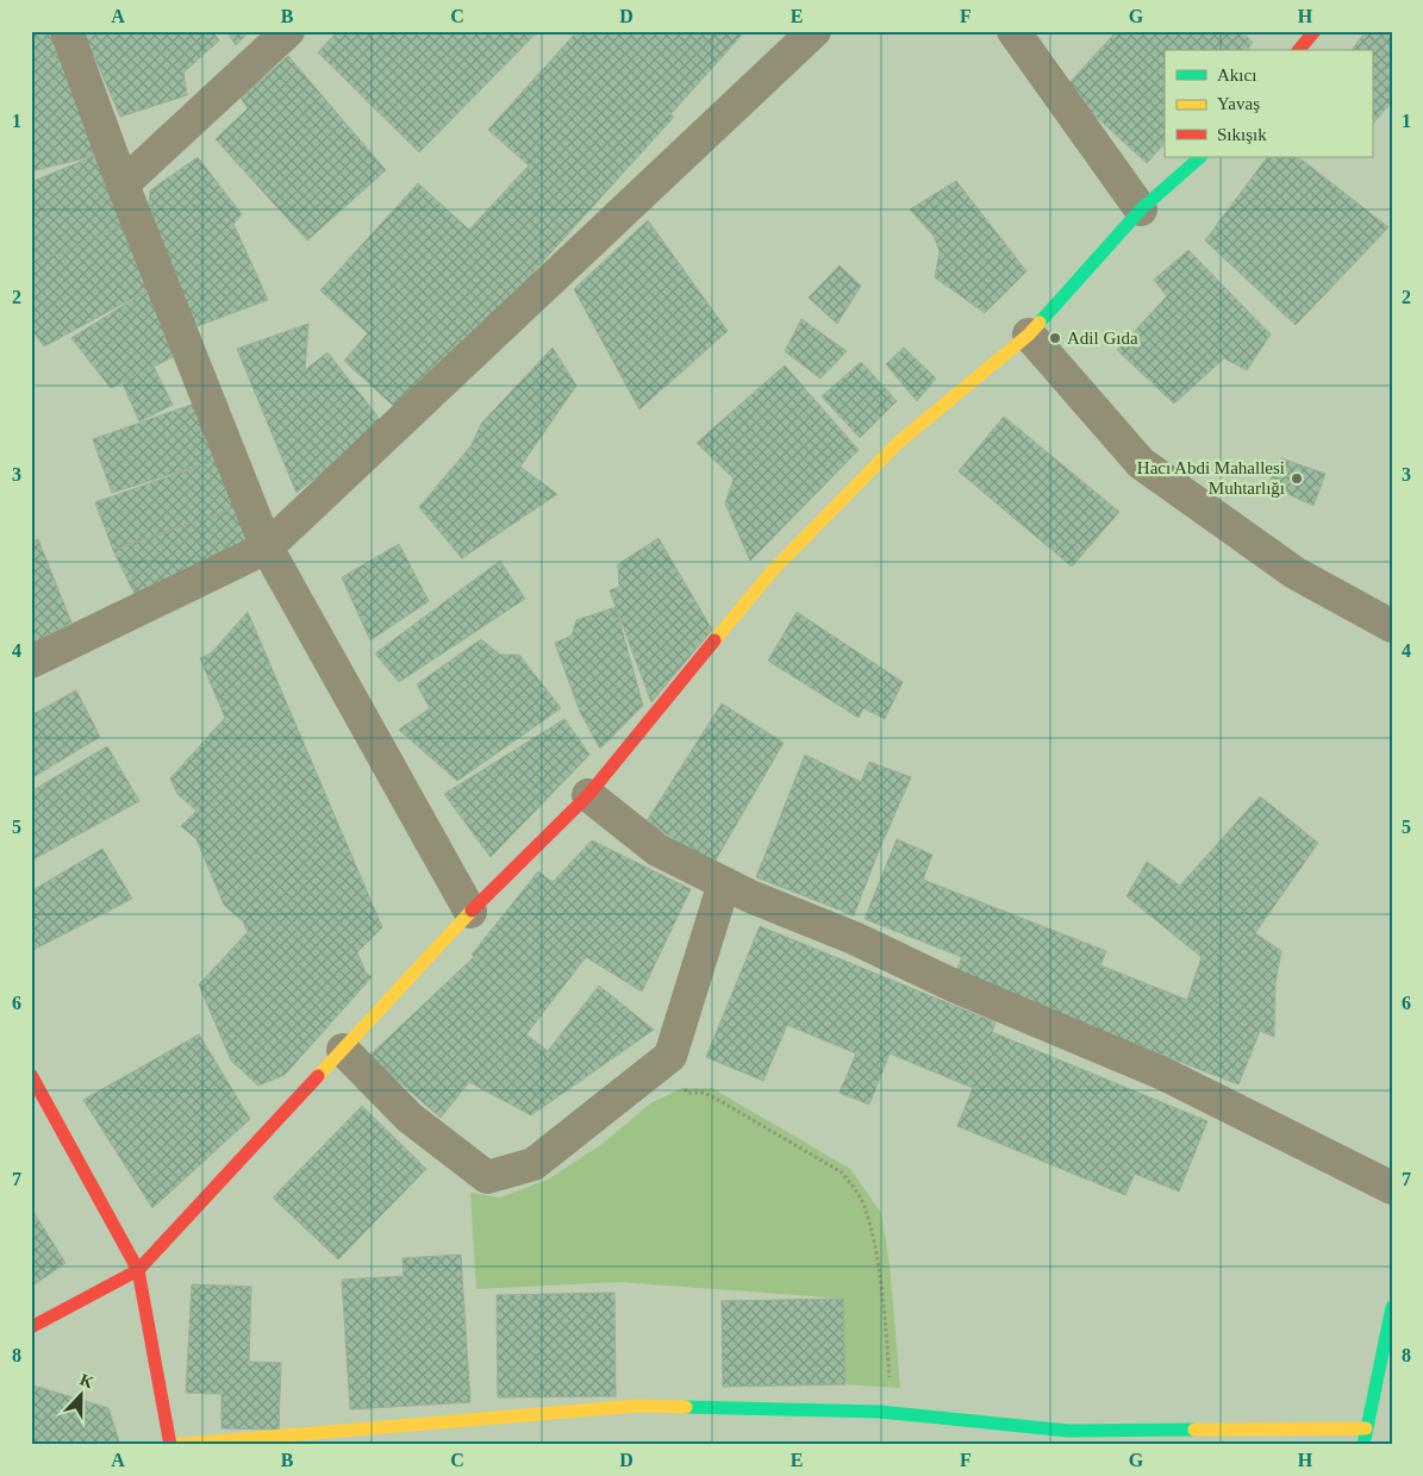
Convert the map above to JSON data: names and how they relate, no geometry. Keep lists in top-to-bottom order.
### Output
{
  "places": ["Adil Gıda", "Hacı Abdi Mahallesi Muhtarlığı"],
  "legend": ["Akıcı", "Yavaş", "Sıkışık"],
  "north": "top",
  "grid": {
    "columns": [
      "A",
      "B",
      "C",
      "D",
      "E",
      "F",
      "G",
      "H"
    ],
    "rows": [
      "1",
      "2",
      "3",
      "4",
      "5",
      "6",
      "7",
      "8"
    ]
  }
}
